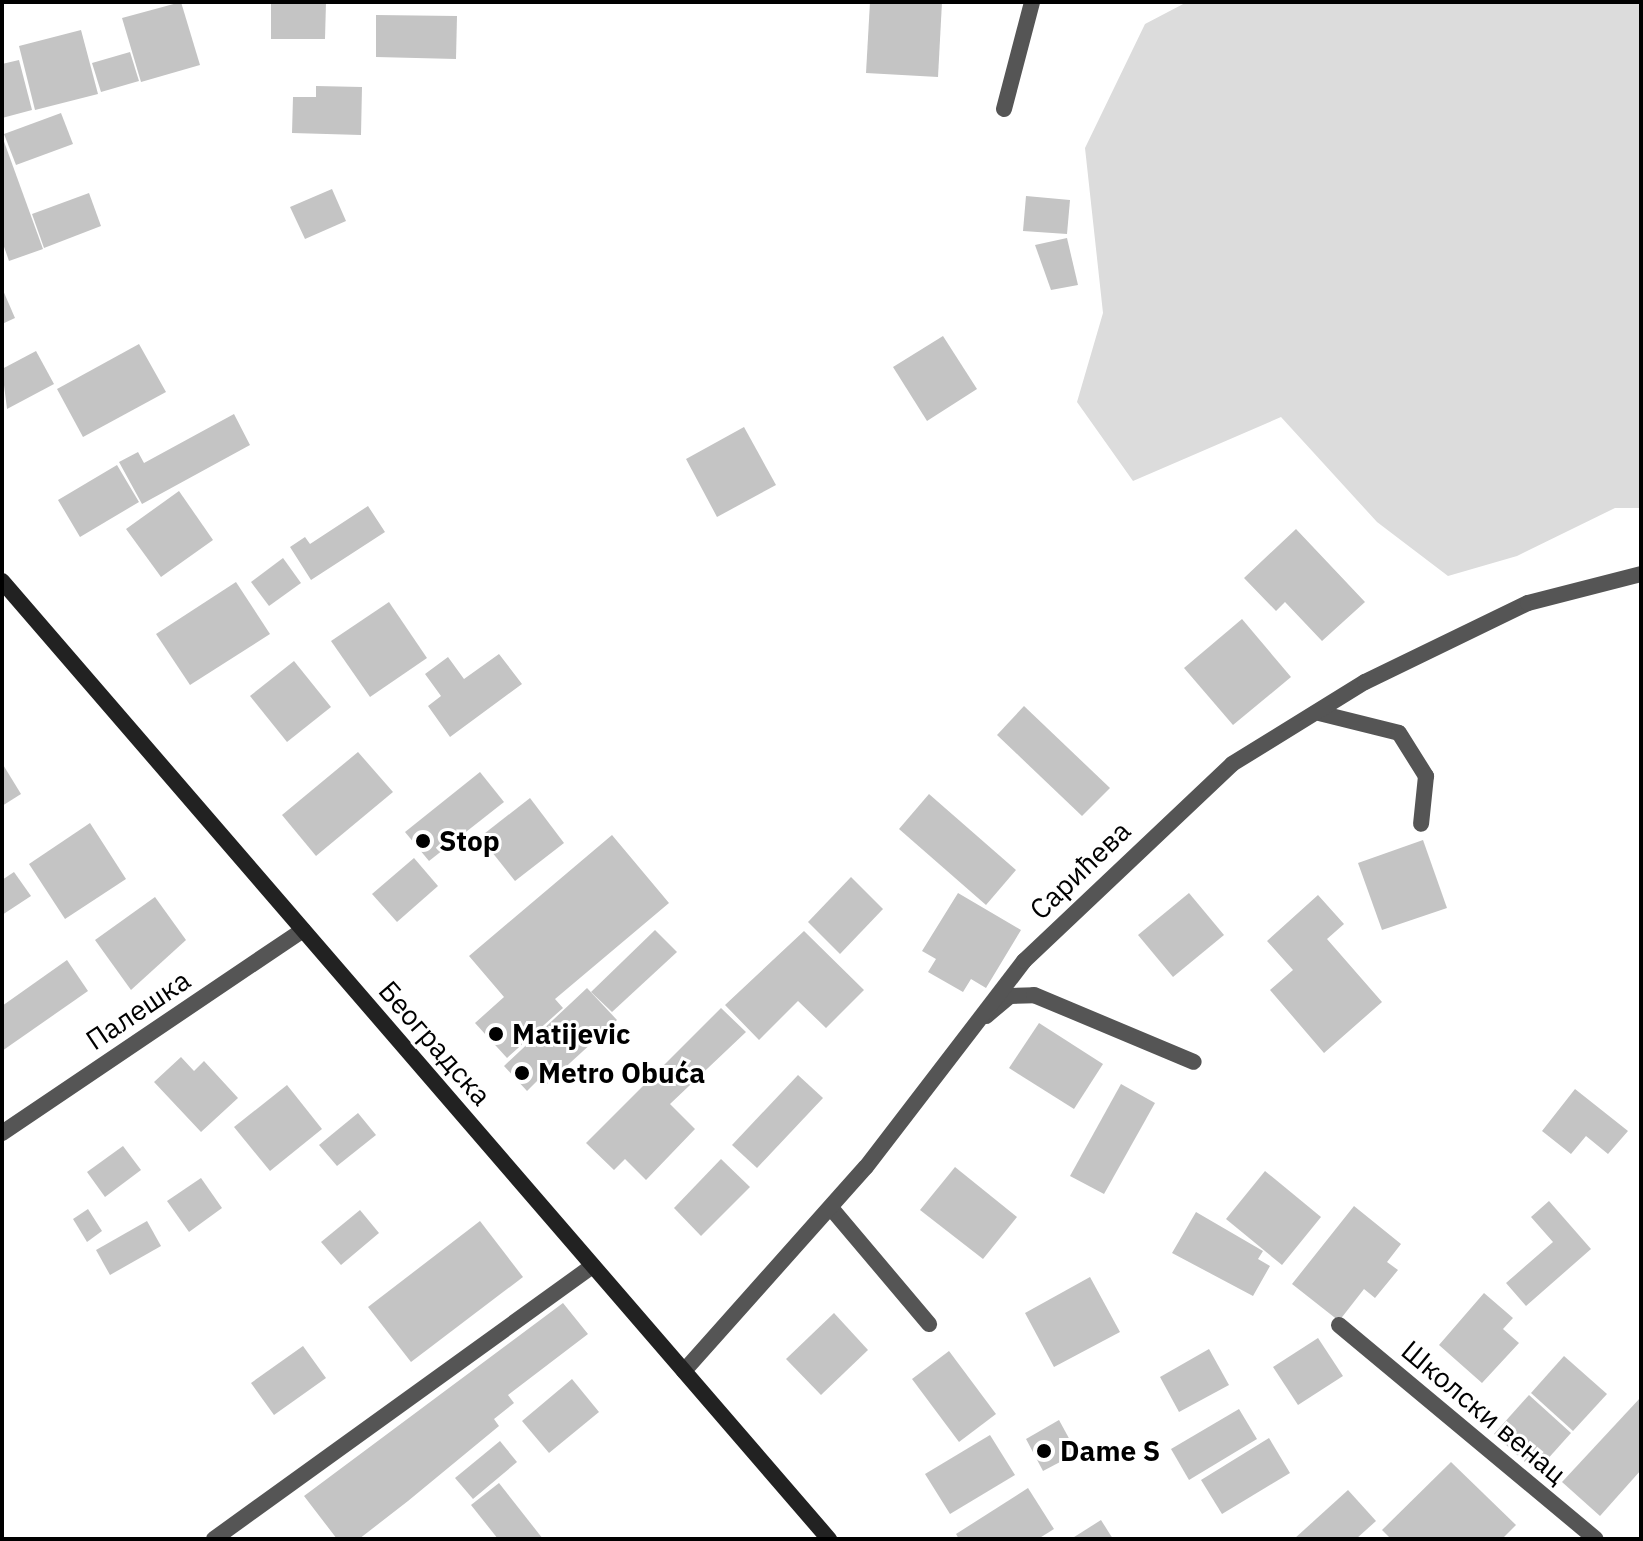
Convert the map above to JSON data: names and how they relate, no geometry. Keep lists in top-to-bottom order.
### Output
{
  "streets": {
    "main road": ["Београдска"],
    "street": ["Сарићева", "Палешка", "Школски венац"]
  },
  "crossings": [
    ["Сарићева", "Београдска"],
    ["Палешка", "Београдска"]
  ],
  "places": [
    "Stop",
    "Matijevic",
    "Metro Obuća",
    "Dame S"
  ]
}
